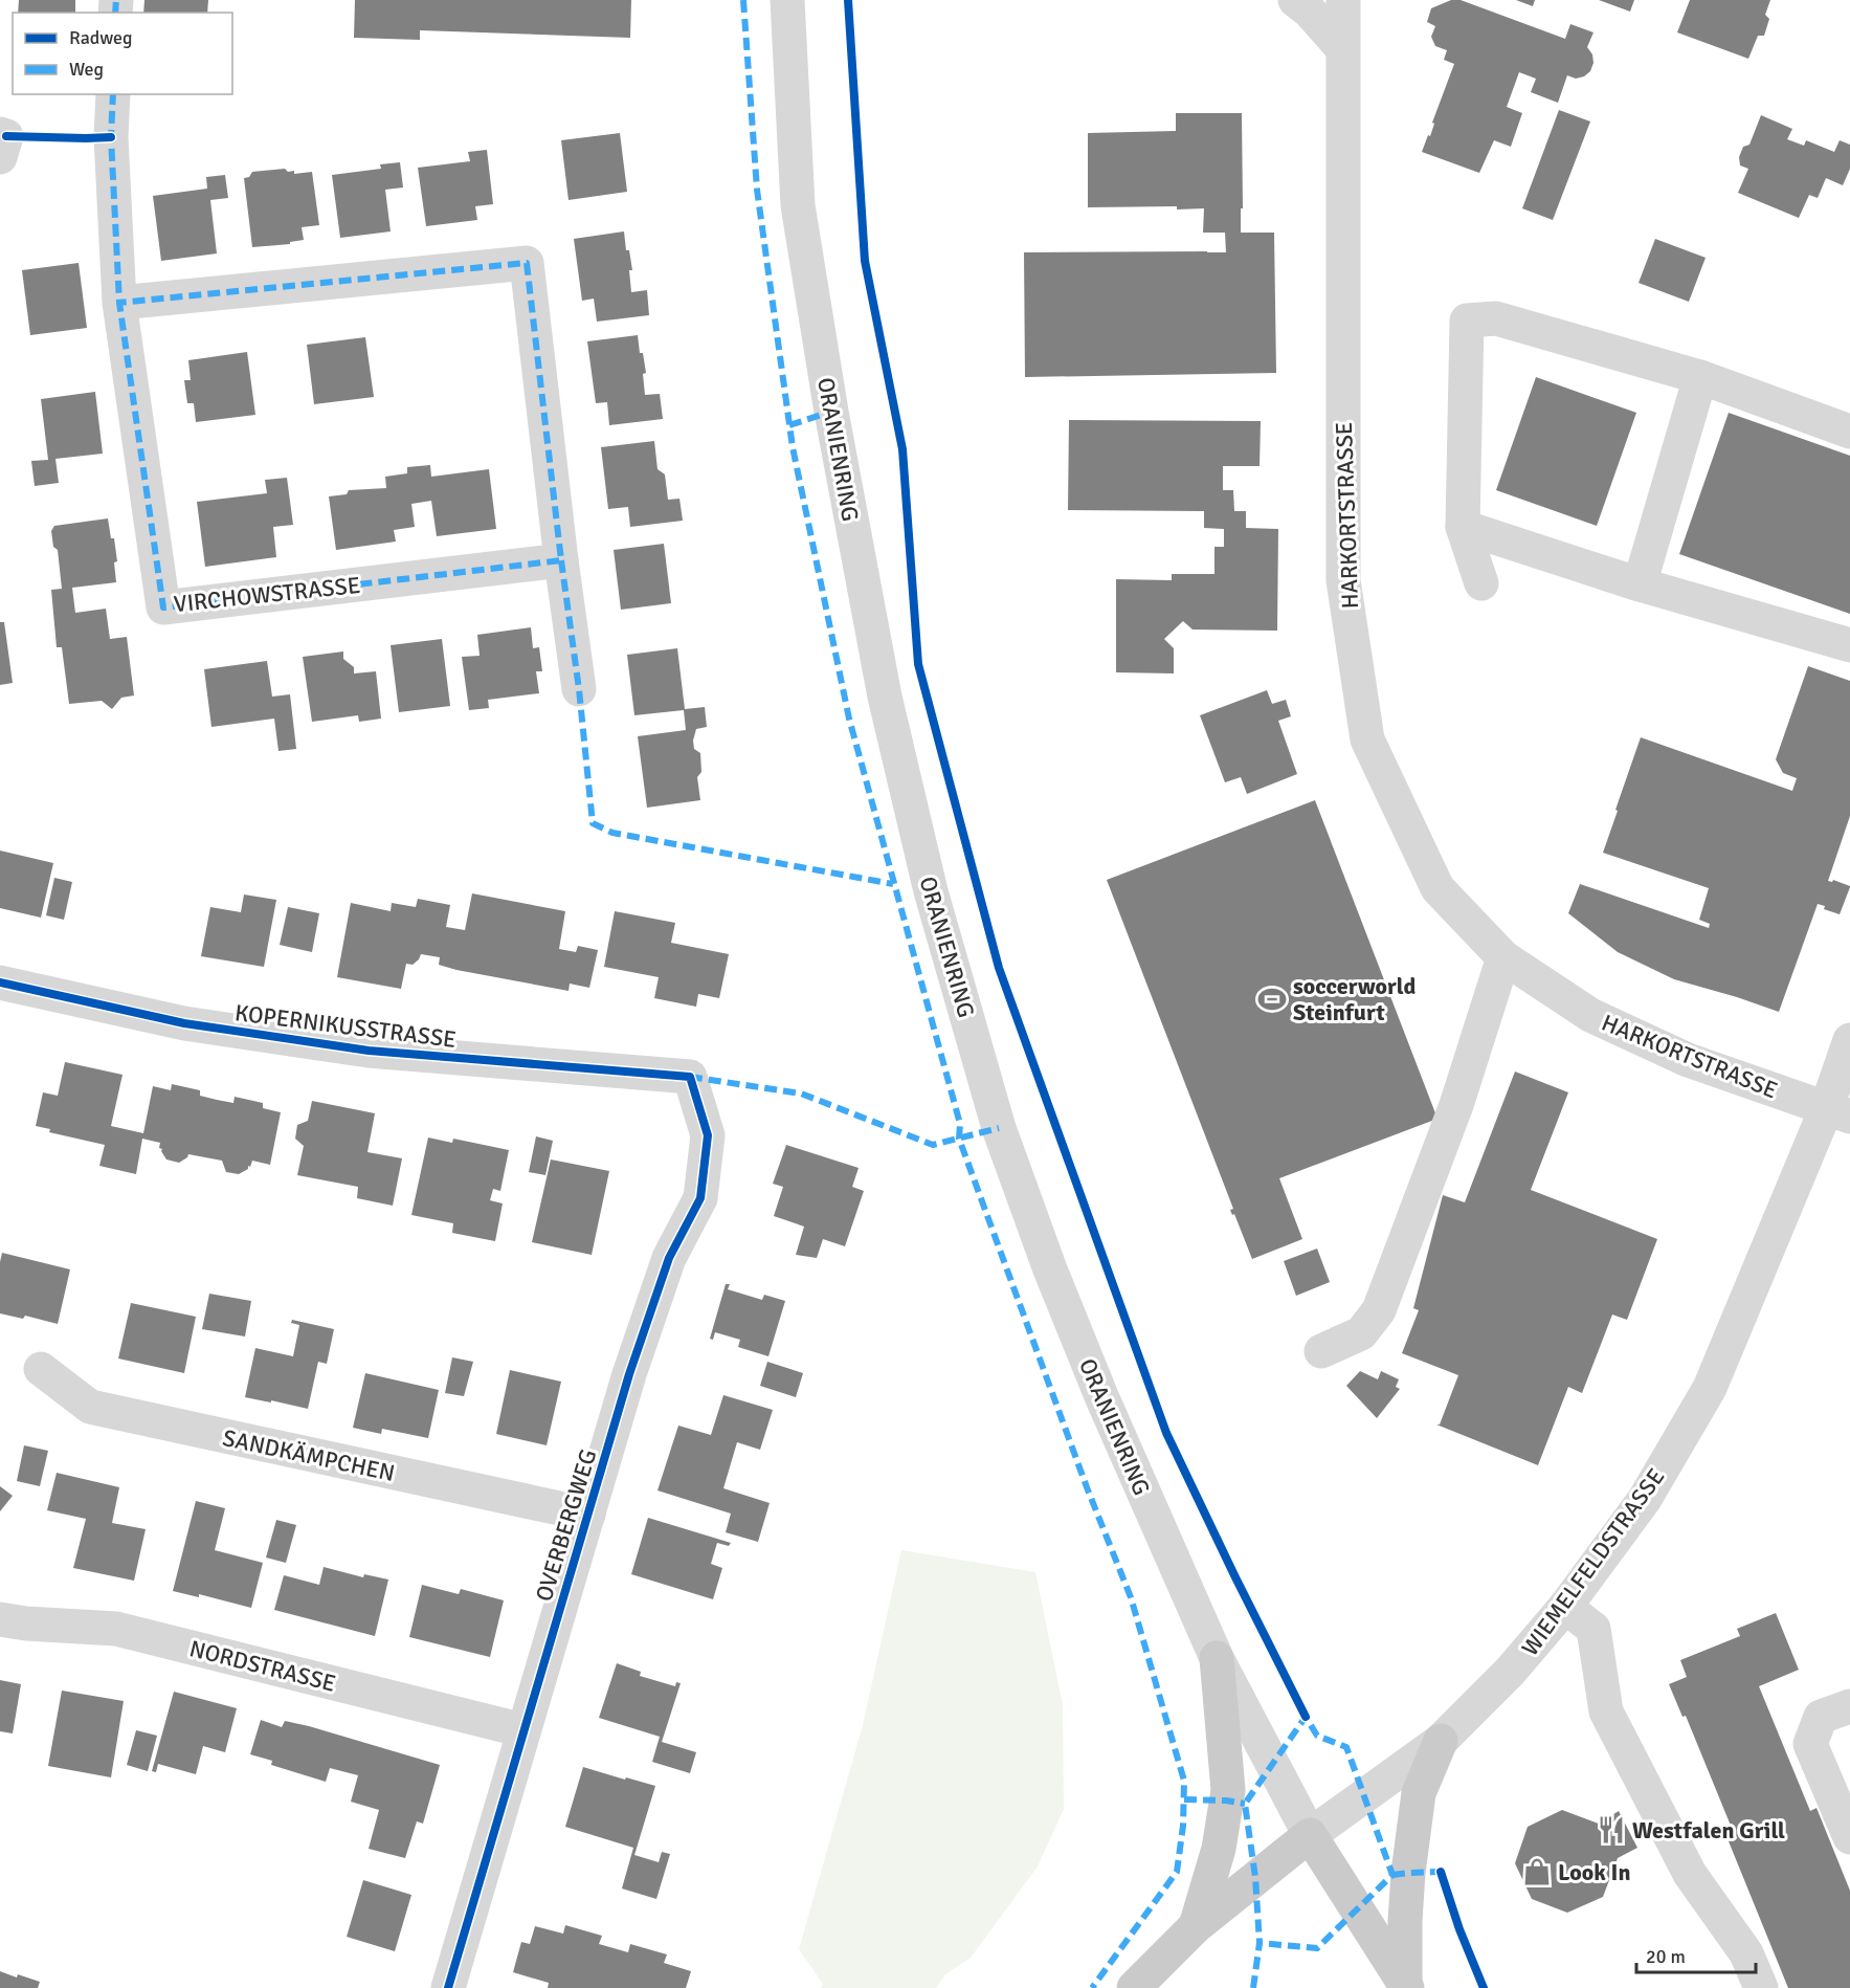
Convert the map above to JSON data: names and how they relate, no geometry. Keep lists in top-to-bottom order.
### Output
{
  "streets": {
    "street": [
      "ORANIENRING",
      "HARKORTSTRASSE",
      "VIRCHOWSTRASSE",
      "KOPERNIKUSSTRASSE",
      "SANDKÄMPCHEN",
      "OVERBERGWEG",
      "WIEMELFELDSTRASSE",
      "NORDSTRASSE"
    ]
  },
  "crossings": [
    ["ORANIENRING", "WIEMELFELDSTRASSE"],
    ["HARKORTSTRASSE", "WIEMELFELDSTRASSE"],
    ["KOPERNIKUSSTRASSE", "OVERBERGWEG"],
    ["SANDKÄMPCHEN", "OVERBERGWEG"],
    ["OVERBERGWEG", "NORDSTRASSE"]
  ],
  "places": {
    "sports": ["soccerworld Steinfurt"],
    "restaurant": ["Westfalen Grill"],
    "shop": ["Look In"]
  },
  "legend": ["Radweg", "Weg"],
  "scale_bar": "20 m"
}
